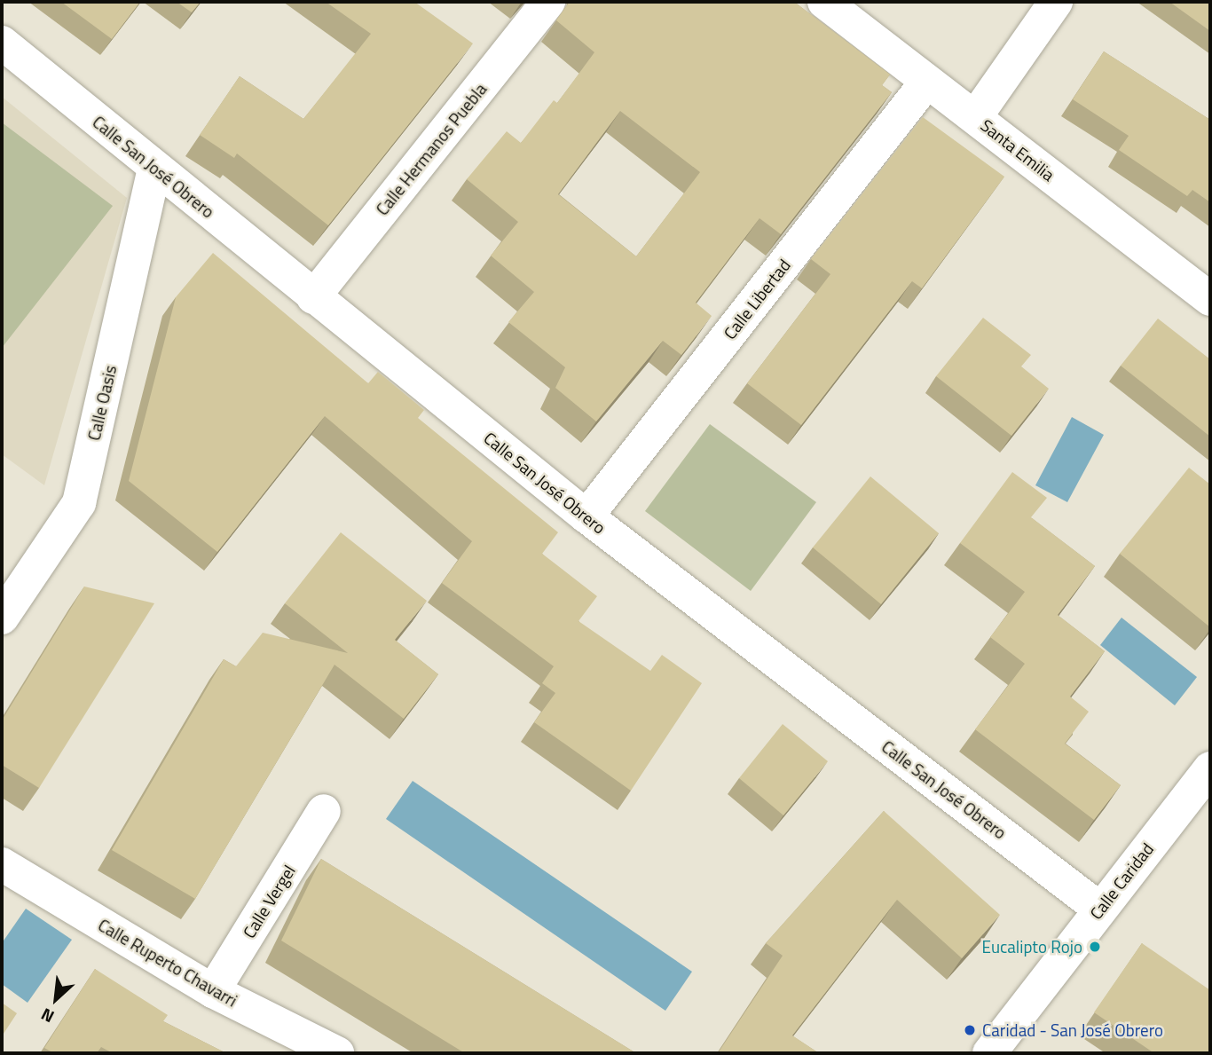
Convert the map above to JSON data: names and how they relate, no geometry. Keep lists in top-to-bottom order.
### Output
{
  "streets": {
    "street": [
      "Calle Hermanos Puebla",
      "Santa Emilia",
      "Calle San José Obrero",
      "Calle Libertad",
      "Calle Oasis",
      "Calle Caridad",
      "Calle Vergel",
      "Calle Ruperto Chavarri"
    ]
  },
  "crossings": [
    ["Calle Hermanos Puebla", "Calle San José Obrero"],
    ["Santa Emilia", "Calle Libertad"],
    ["Calle San José Obrero", "Calle Libertad"],
    ["Calle San José Obrero", "Calle Oasis"],
    ["Calle San José Obrero", "Calle Caridad"],
    ["Calle Vergel", "Calle Ruperto Chavarri"]
  ],
  "places": ["Eucalipto Rojo", "Caridad - San José Obrero"],
  "north": "bottom left"
}
